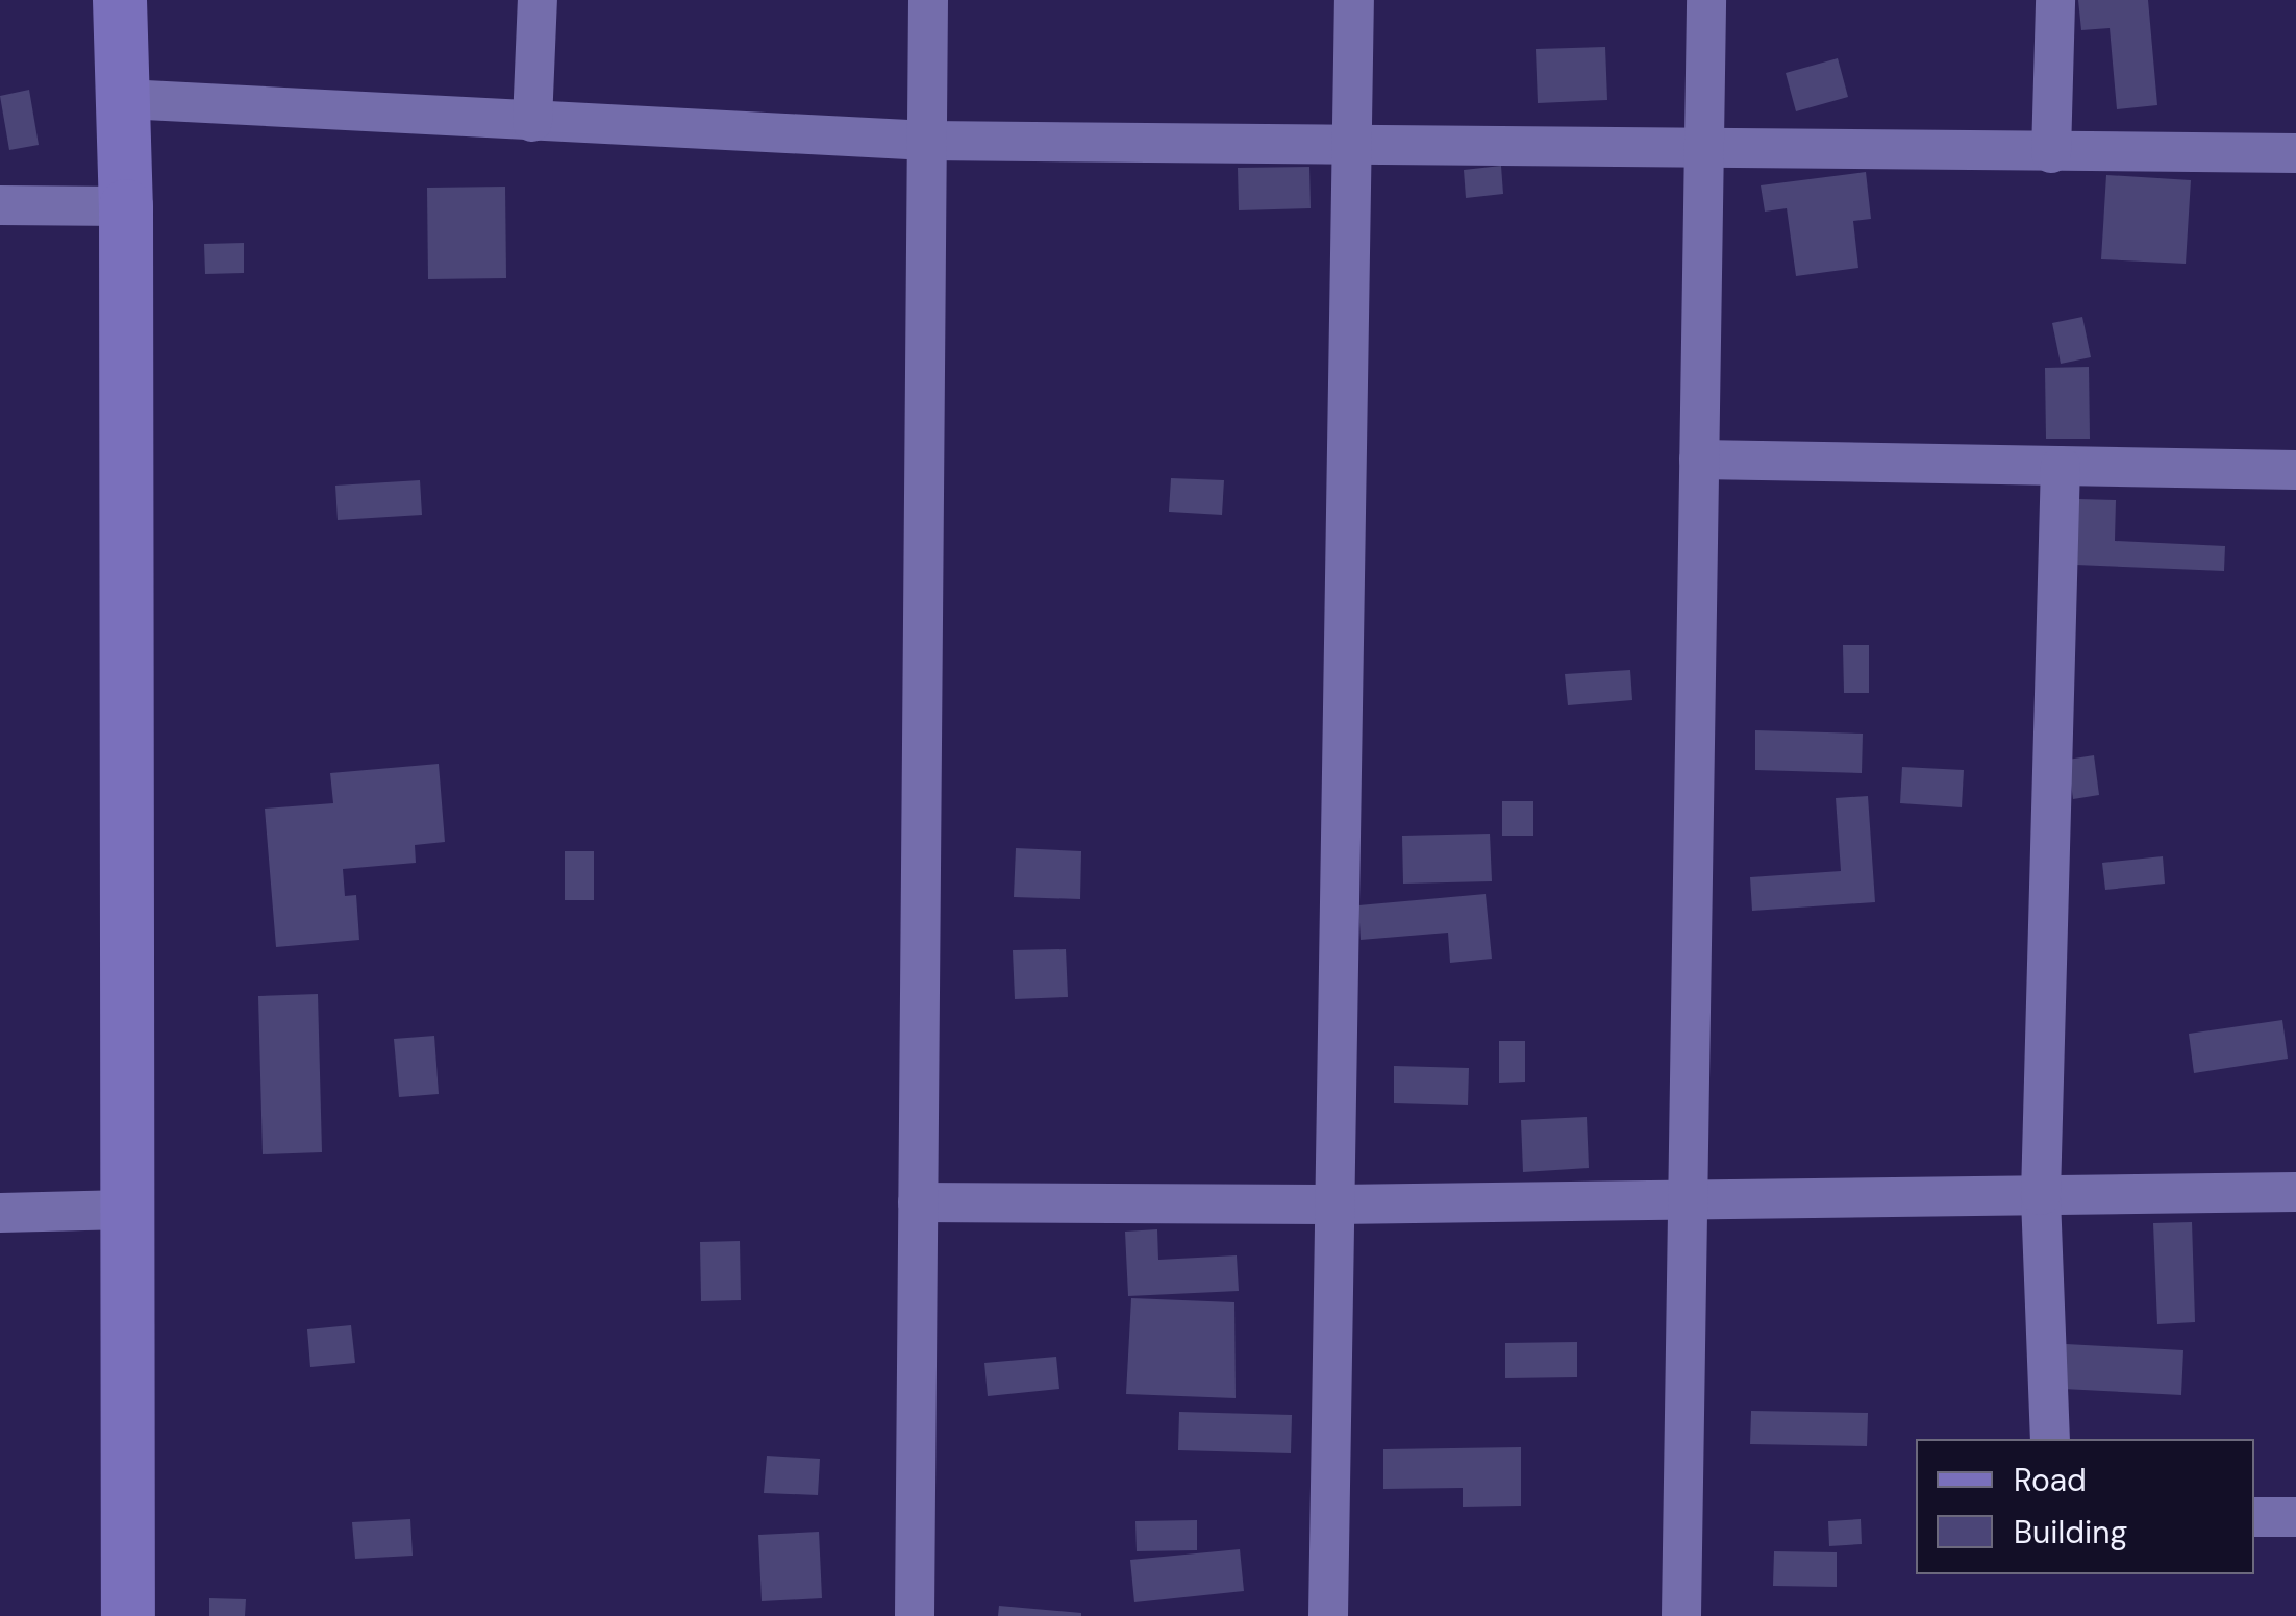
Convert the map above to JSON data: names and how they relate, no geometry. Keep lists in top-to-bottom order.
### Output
{
  "legend": ["Road", "Building"]
}
